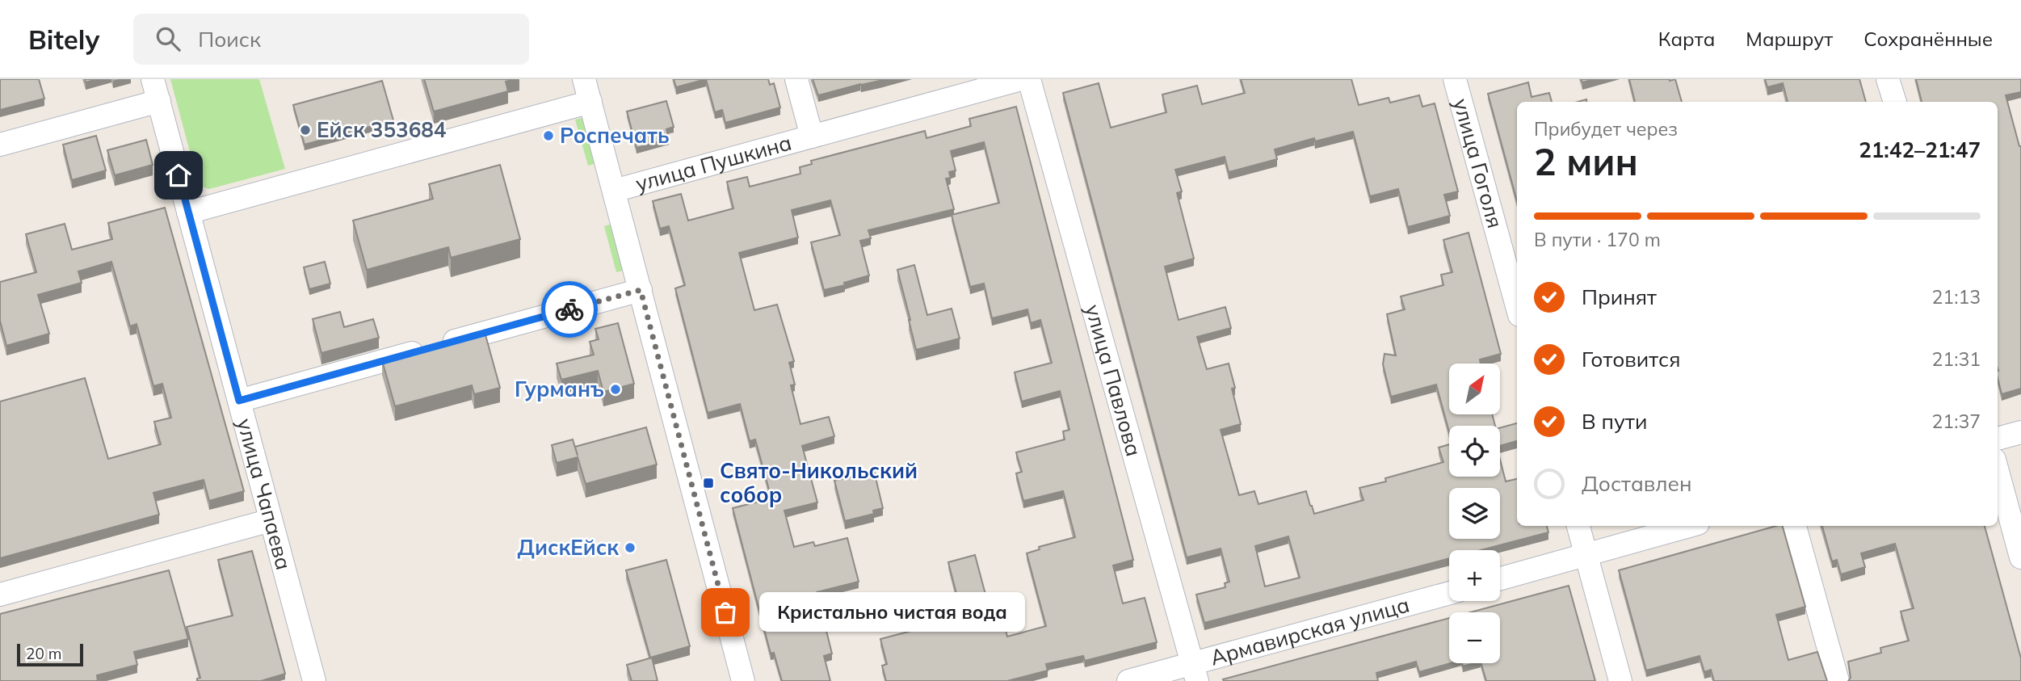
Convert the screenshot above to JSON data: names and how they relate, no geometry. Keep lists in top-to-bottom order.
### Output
{
  "streets": {
    "street": [
      "улица Пушкина",
      "улица Гоголя",
      "улица Павлова",
      "улица Чапаева",
      "Армавирская улица"
    ]
  },
  "crossings": [
    ["улица Павлова", "Армавирская улица"]
  ],
  "places": {
    "other": [
      "Ейск 353684",
      "Роспечать",
      "Гурманъ",
      "ДискЕйск",
      "Кристально чистая вода"
    ],
    "transit": ["Свято-Никольский собор"]
  },
  "scale_bar": "20 m",
  "north": "top right",
  "page": {
    "header": "Bitely",
    "search": "Поиск",
    "nav": ["Карта", "Маршрут", "Сохранённые"],
    "heading": ["2 мин", "Прибудет через", "21:42–21:47"],
    "bar": "В пути · 170 m",
    "list": [
      ["Принят", "21:13"],
      ["Готовится", "21:31"],
      ["В пути", "21:37"],
      "Доставлен"
    ],
    "map_buttons": ["+", "−"],
    "bubble": "Кристально чистая вода",
    "scale": "20 m"
  }
}
